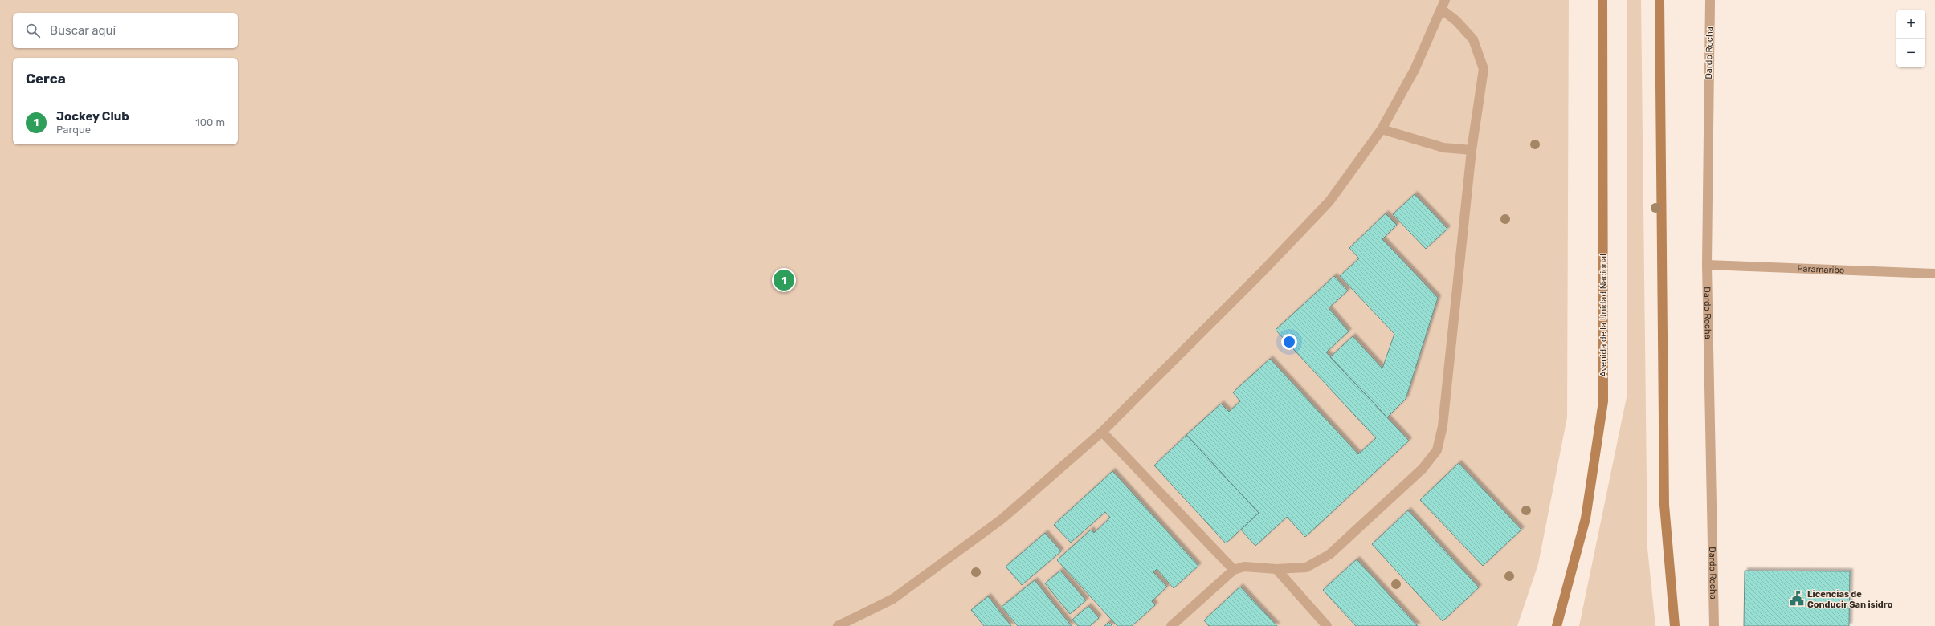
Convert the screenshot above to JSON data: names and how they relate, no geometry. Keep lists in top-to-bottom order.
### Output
{
  "streets": {
    "main road": ["Avenida de la Unidad Nacional"],
    "street": ["Dardo Rocha", "Paramaribo"]
  },
  "crossings": [
    ["Dardo Rocha", "Paramaribo"]
  ],
  "places": {
    "public building": ["Licencias de Conducir San isidro"]
  },
  "page": {
    "map_buttons": ["+", "−"],
    "search": "Buscar aquí",
    "heading": "Cerca",
    "list": [
      {
        "mark": "1",
        "name": "Jockey Club",
        "note": "Parque",
        "value": "100 m"
      }
    ],
    "pins": "1"
  }
}
